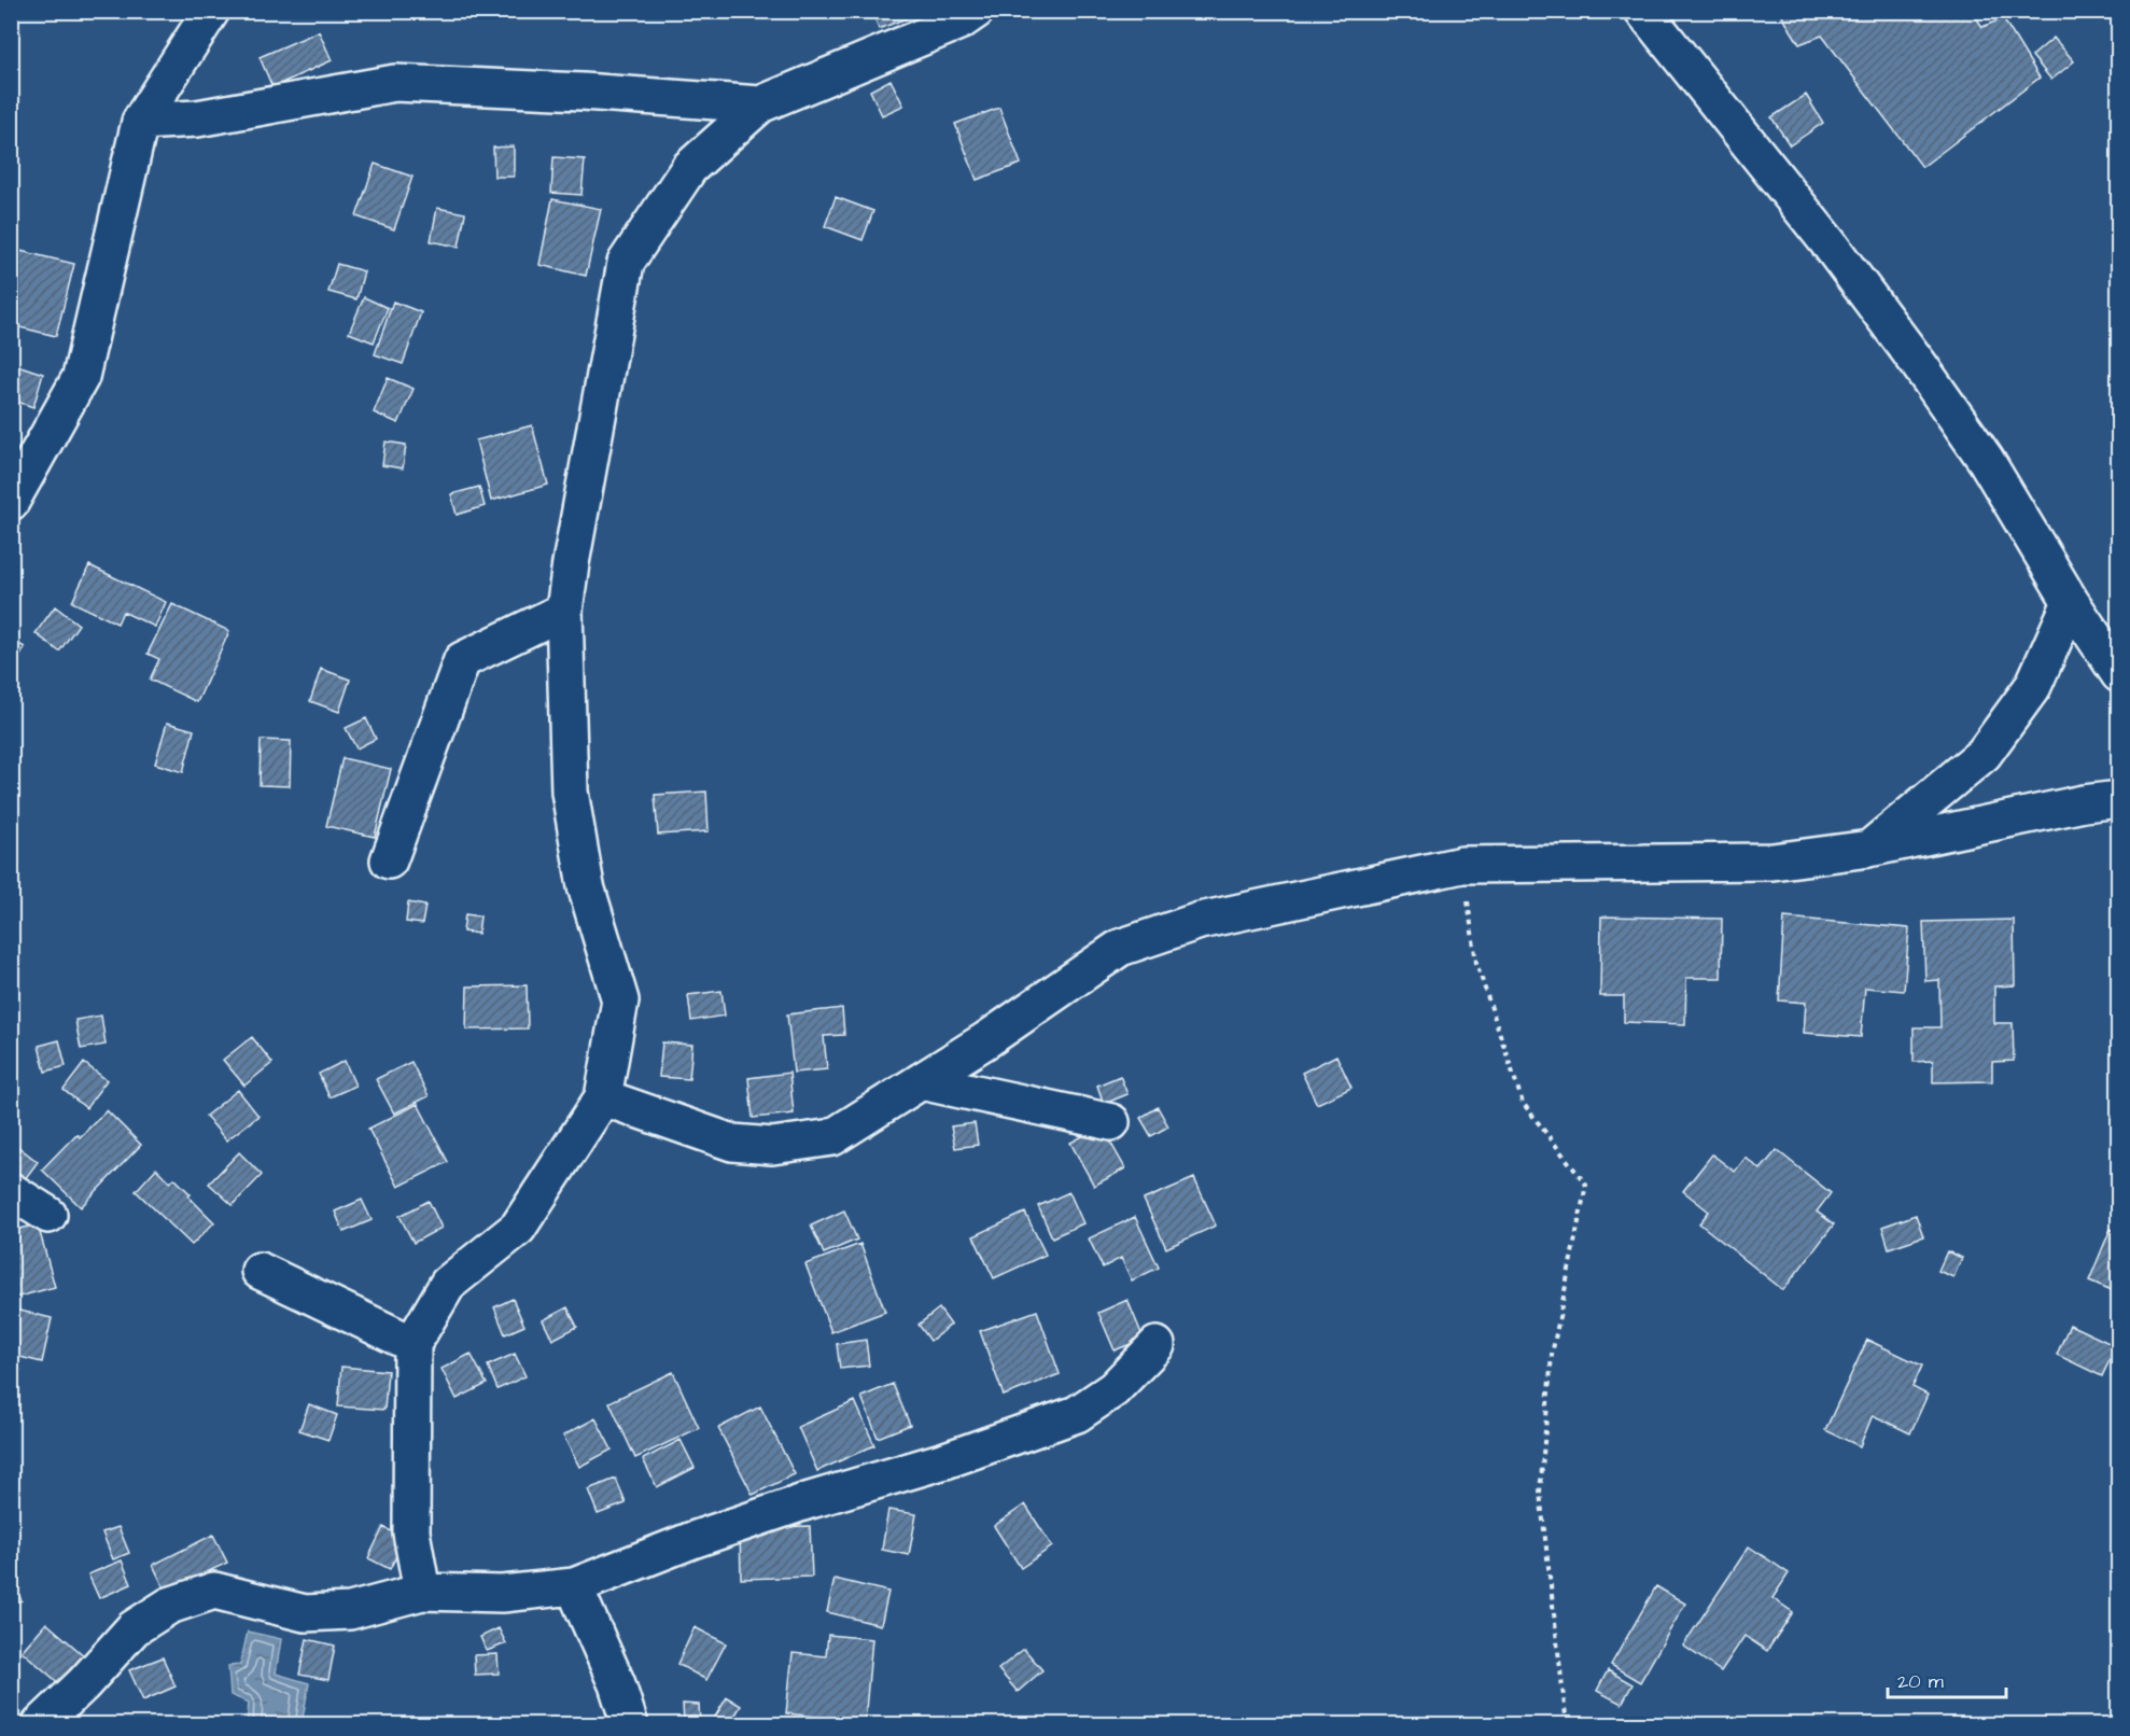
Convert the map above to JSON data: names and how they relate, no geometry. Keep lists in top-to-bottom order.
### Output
{
  "scale_bar": "20 m"
}
